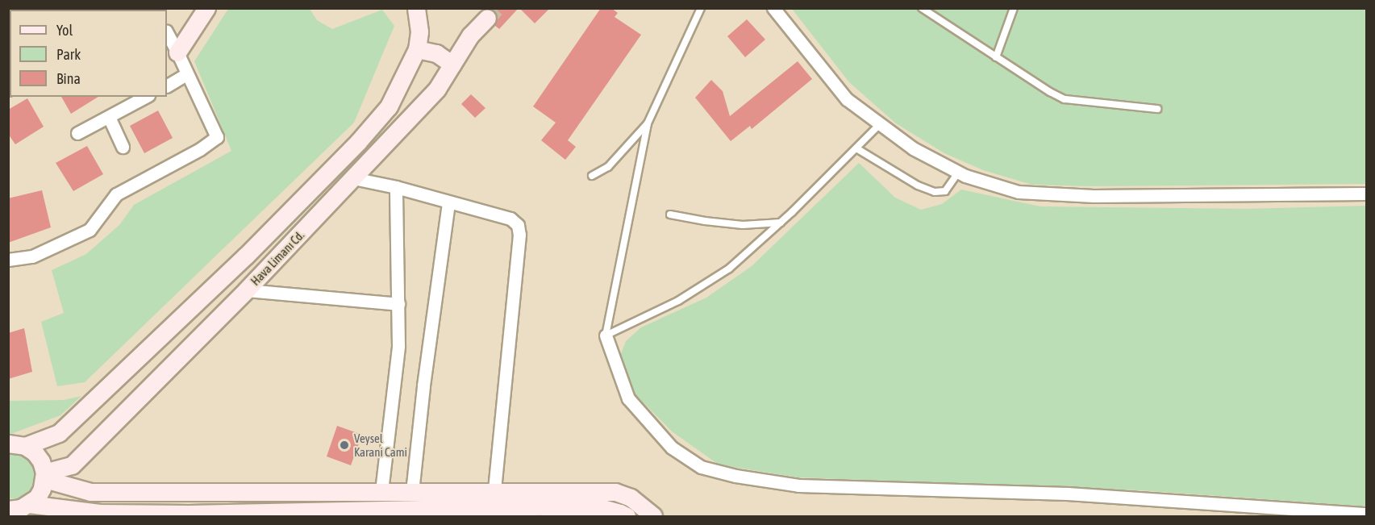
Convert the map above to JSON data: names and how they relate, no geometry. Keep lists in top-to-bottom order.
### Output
{
  "streets": {
    "street": ["Hava Limanı Cd."]
  },
  "places": ["Veysel Karani Cami"],
  "legend": ["Yol", "Park", "Bina"]
}
